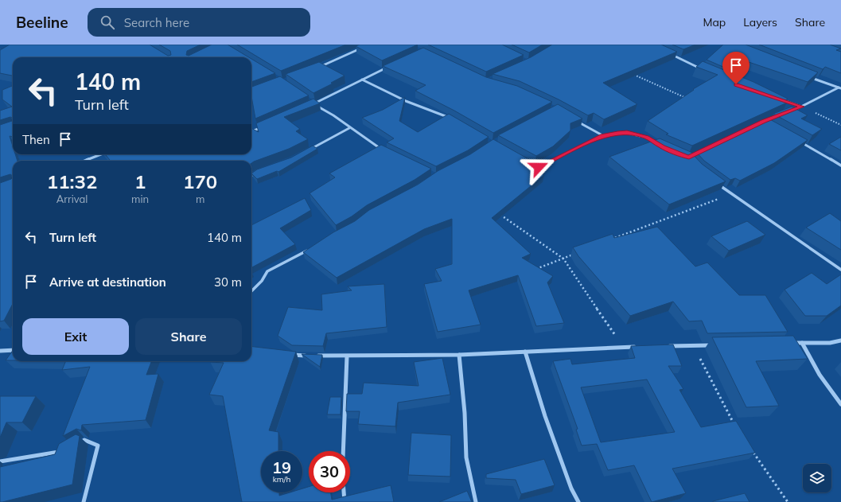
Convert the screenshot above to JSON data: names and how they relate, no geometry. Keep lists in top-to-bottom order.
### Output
{
  "page": {
    "header": "Beeline",
    "search": "Search here",
    "nav": ["Map", "Layers", "Share"],
    "turn": ["140 m", "Turn left"],
    "then": "Then",
    "eta": [
      "11:32",
      "Arrival",
      "1",
      "min",
      "170",
      "m"
    ],
    "list": [
      {
        "name": "Turn left",
        "value": "140 m"
      },
      {
        "name": "Arrive at destination",
        "value": "30 m"
      }
    ],
    "buttons": ["Exit", "Share"],
    "speed": "19 km/h",
    "limit": "30"
  }
}
